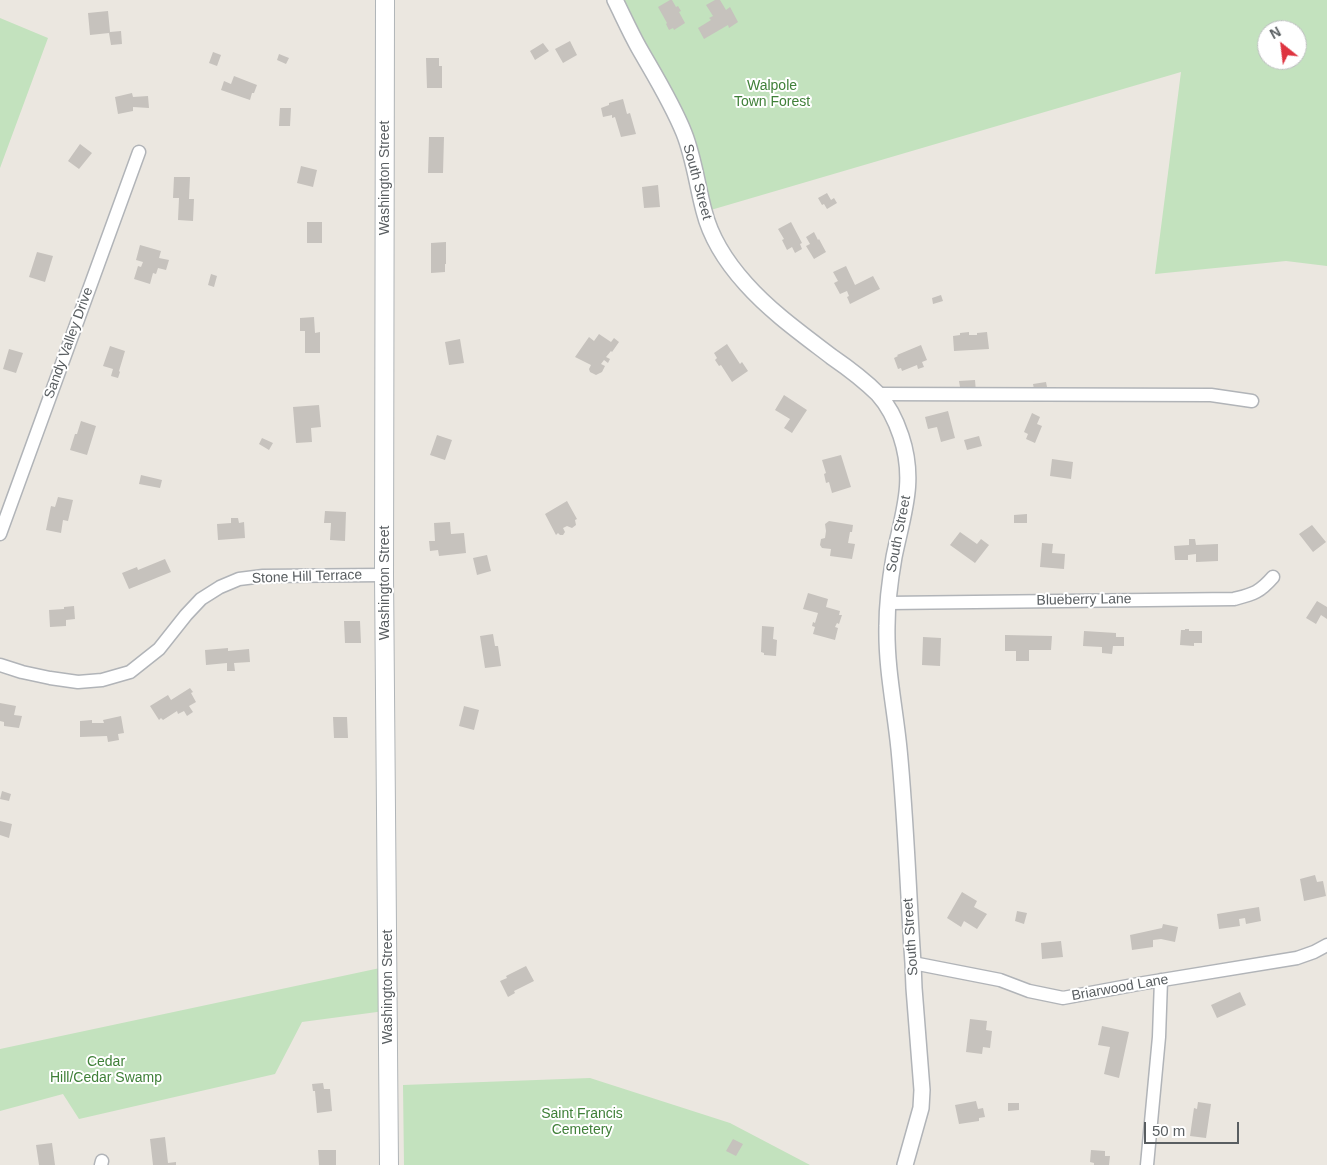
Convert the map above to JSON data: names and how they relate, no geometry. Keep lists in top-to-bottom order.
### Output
{
  "streets": {
    "main road": ["Washington Street"],
    "street": [
      "South Street",
      "Sandy Valley Drive",
      "Stone Hill Terrace",
      "Blueberry Lane",
      "Briarwood Lane"
    ]
  },
  "crossings": [
    ["Washington Street", "Stone Hill Terrace"],
    ["South Street", "Blueberry Lane"],
    ["South Street", "Briarwood Lane"]
  ],
  "parks": ["Walpole Town Forest", "Cedar Hill/Cedar Swamp", "Saint Francis Cemetery"],
  "scale_bar": "50 m",
  "north": "top left"
}
